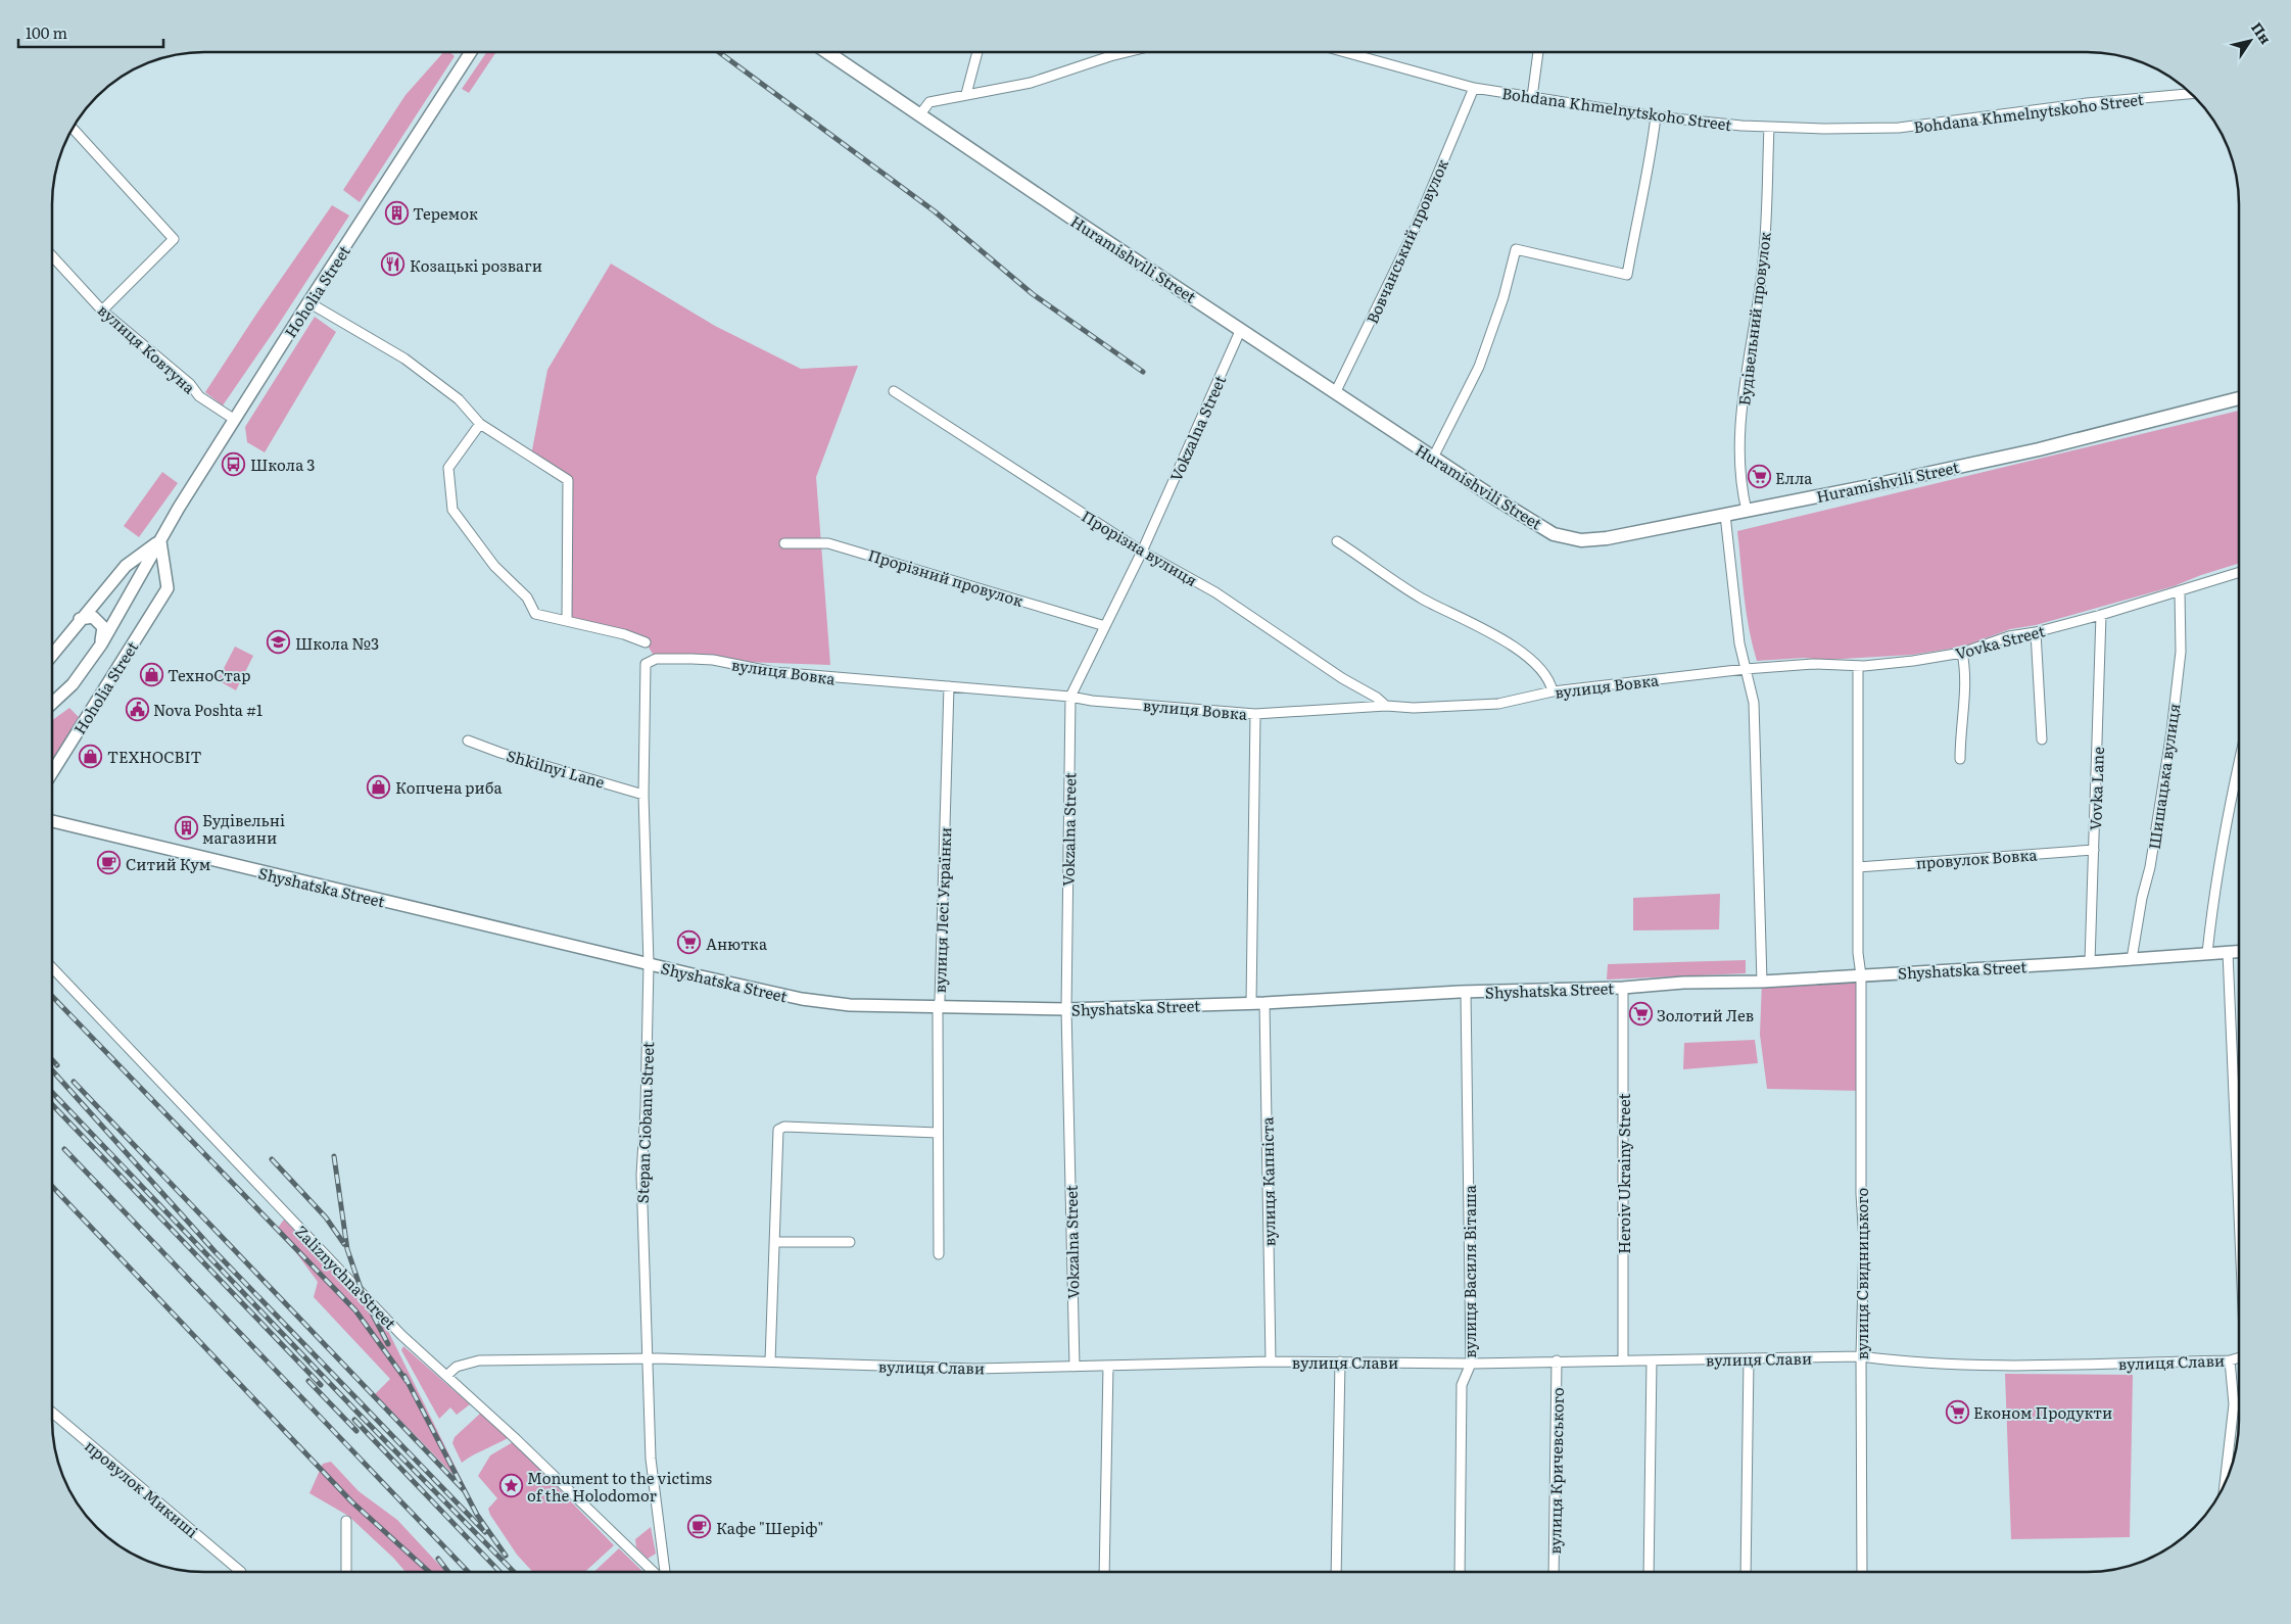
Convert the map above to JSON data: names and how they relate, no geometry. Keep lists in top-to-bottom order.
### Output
{
  "streets": {
    "main road": ["Huramishvili Street"],
    "street": [
      "Bohdana Khmelnytskoho Street",
      "Вовчанський провулок",
      "Hoholia Street",
      "Будівельний провулок",
      "вулиця Ковтуна",
      "Vokzalna Street",
      "Прорізна вулиця",
      "Прорізний провулок",
      "Vovka Street",
      "вулиця Вовка",
      "Shkilnyi Lane",
      "Шишацька вулиця",
      "Vovka Lane",
      "провулок Вовка",
      "Shyshatska Street",
      "вулиця Лесі Українки",
      "Stepan Ciobanu Street",
      "Heroiv Ukrainy Street",
      "вулиця Капніста",
      "вулиця Василя Віташа",
      "вулиця Свидницького",
      "Zaliznychna Street",
      "вулиця Слави",
      "вулиця Кричевського",
      "провулок Микиші"
    ]
  },
  "crossings": [
    ["Bohdana Khmelnytskoho Street", "Вовчанський провулок"],
    ["Bohdana Khmelnytskoho Street", "Будівельний провулок"],
    ["Вовчанський провулок", "Huramishvili Street"],
    ["Huramishvili Street", "Будівельний провулок"],
    ["Huramishvili Street", "Vokzalna Street"],
    ["Hoholia Street", "вулиця Ковтуна"],
    ["Vokzalna Street", "Прорізна вулиця"],
    ["Vokzalna Street", "Прорізний провулок"],
    ["Vokzalna Street", "вулиця Вовка"],
    ["Vokzalna Street", "Shyshatska Street"],
    ["Vokzalna Street", "вулиця Слави"],
    ["Прорізна вулиця", "вулиця Вовка"],
    ["Vovka Street", "вулиця Вовка"],
    ["Vovka Street", "Шишацька вулиця"],
    ["Vovka Street", "Vovka Lane"],
    ["Vovka Street", "вулиця Свидницького"],
    ["вулиця Вовка", "вулиця Лесі Українки"],
    ["вулиця Вовка", "Stepan Ciobanu Street"],
    ["Shkilnyi Lane", "Stepan Ciobanu Street"],
    ["Шишацька вулиця", "Shyshatska Street"],
    ["Vovka Lane", "провулок Вовка"],
    ["Vovka Lane", "Shyshatska Street"],
    ["провулок Вовка", "вулиця Свидницького"],
    ["Shyshatska Street", "вулиця Лесі Українки"],
    ["Shyshatska Street", "Stepan Ciobanu Street"],
    ["Shyshatska Street", "Heroiv Ukrainy Street"],
    ["Shyshatska Street", "вулиця Капніста"],
    ["Shyshatska Street", "вулиця Василя Віташа"],
    ["Shyshatska Street", "вулиця Свидницького"],
    ["Stepan Ciobanu Street", "вулиця Слави"],
    ["Heroiv Ukrainy Street", "вулиця Слави"],
    ["вулиця Капніста", "вулиця Слави"],
    ["вулиця Василя Віташа", "вулиця Слави"],
    ["вулиця Свидницького", "вулиця Слави"],
    ["Zaliznychna Street", "вулиця Слави"],
    ["вулиця Слави", "вулиця Кричевського"]
  ],
  "places": {
    "building": ["Теремок", "Будівельні магазини"],
    "restaurant": ["Козацькі розваги"],
    "bus stop": ["Школа 3"],
    "supermarket": [
      "Елла",
      "Анютка",
      "Золотий Лев",
      "Економ Продукти"
    ],
    "school or university": ["Школа №3"],
    "shop": ["ТехноСтар", "ТЕХНОСВІТ", "Копчена риба"],
    "public building": ["Nova Poshta #1"],
    "cafe": ["Ситий Кум", "Кафе \"Шеріф\""],
    "place": ["Monument to the victims of the Holodomor"]
  },
  "scale_bar": "100 m",
  "north": "top right"
}
